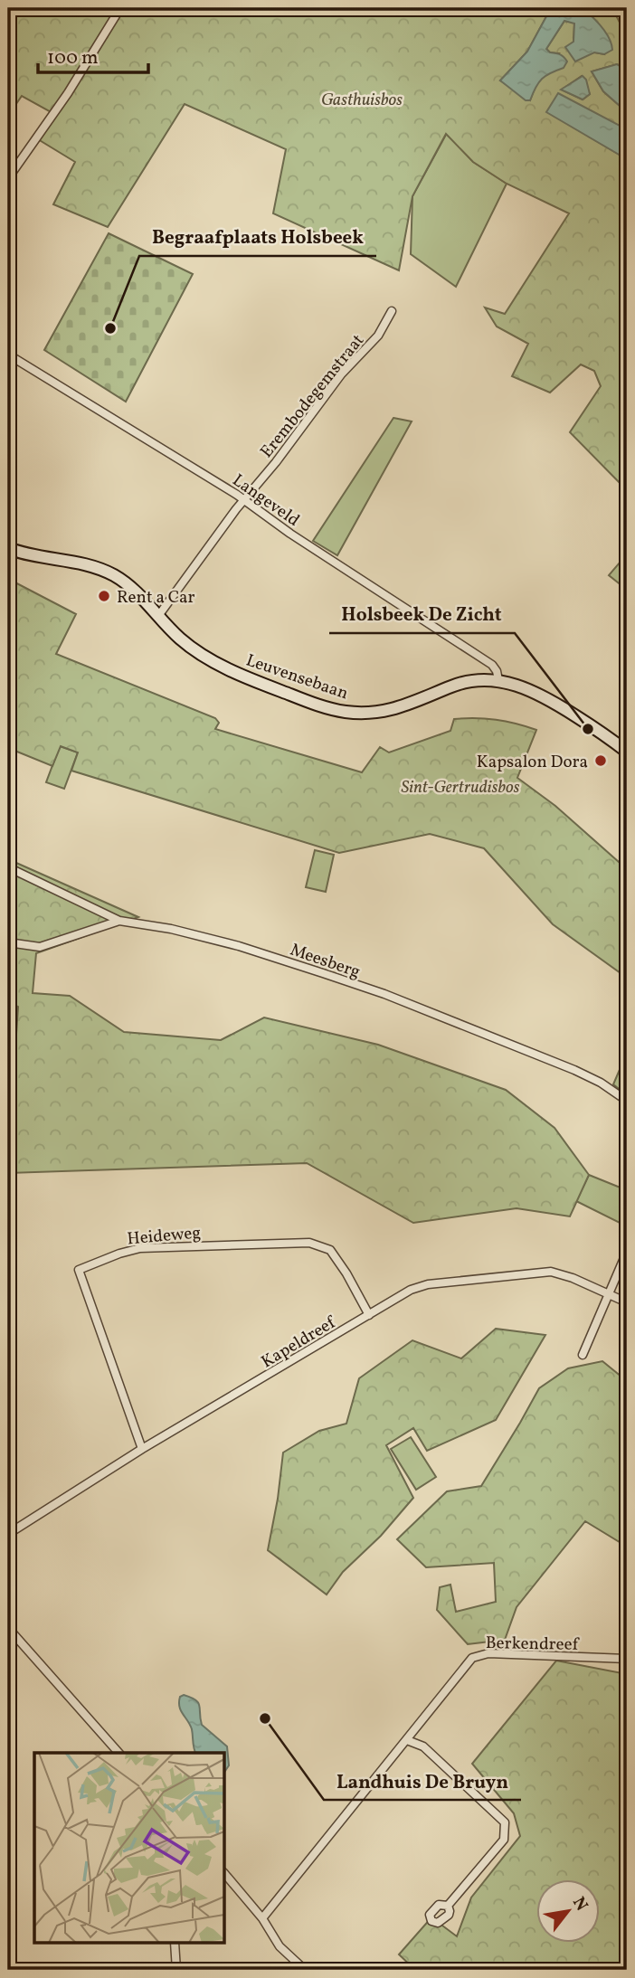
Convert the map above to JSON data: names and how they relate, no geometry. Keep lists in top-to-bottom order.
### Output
{
  "streets": {
    "street": [
      "Erembodegemstraat",
      "Langeveld",
      "Leuvensebaan",
      "Meesberg",
      "Heideweg",
      "Kapeldreef",
      "Berkendreef"
    ]
  },
  "crossings": [
    ["Erembodegemstraat", "Langeveld"],
    ["Erembodegemstraat", "Leuvensebaan"],
    ["Langeveld", "Leuvensebaan"],
    ["Heideweg", "Kapeldreef"]
  ],
  "parks": ["Gasthuisbos", "Sint-Gertrudisbos"],
  "places": [
    "Begraafplaats Holsbeek",
    "Rent a Car",
    "Holsbeek De Zicht",
    "Kapsalon Dora",
    "Landhuis De Bruyn"
  ],
  "scale_bar": "100 m",
  "north": "top right"
}
